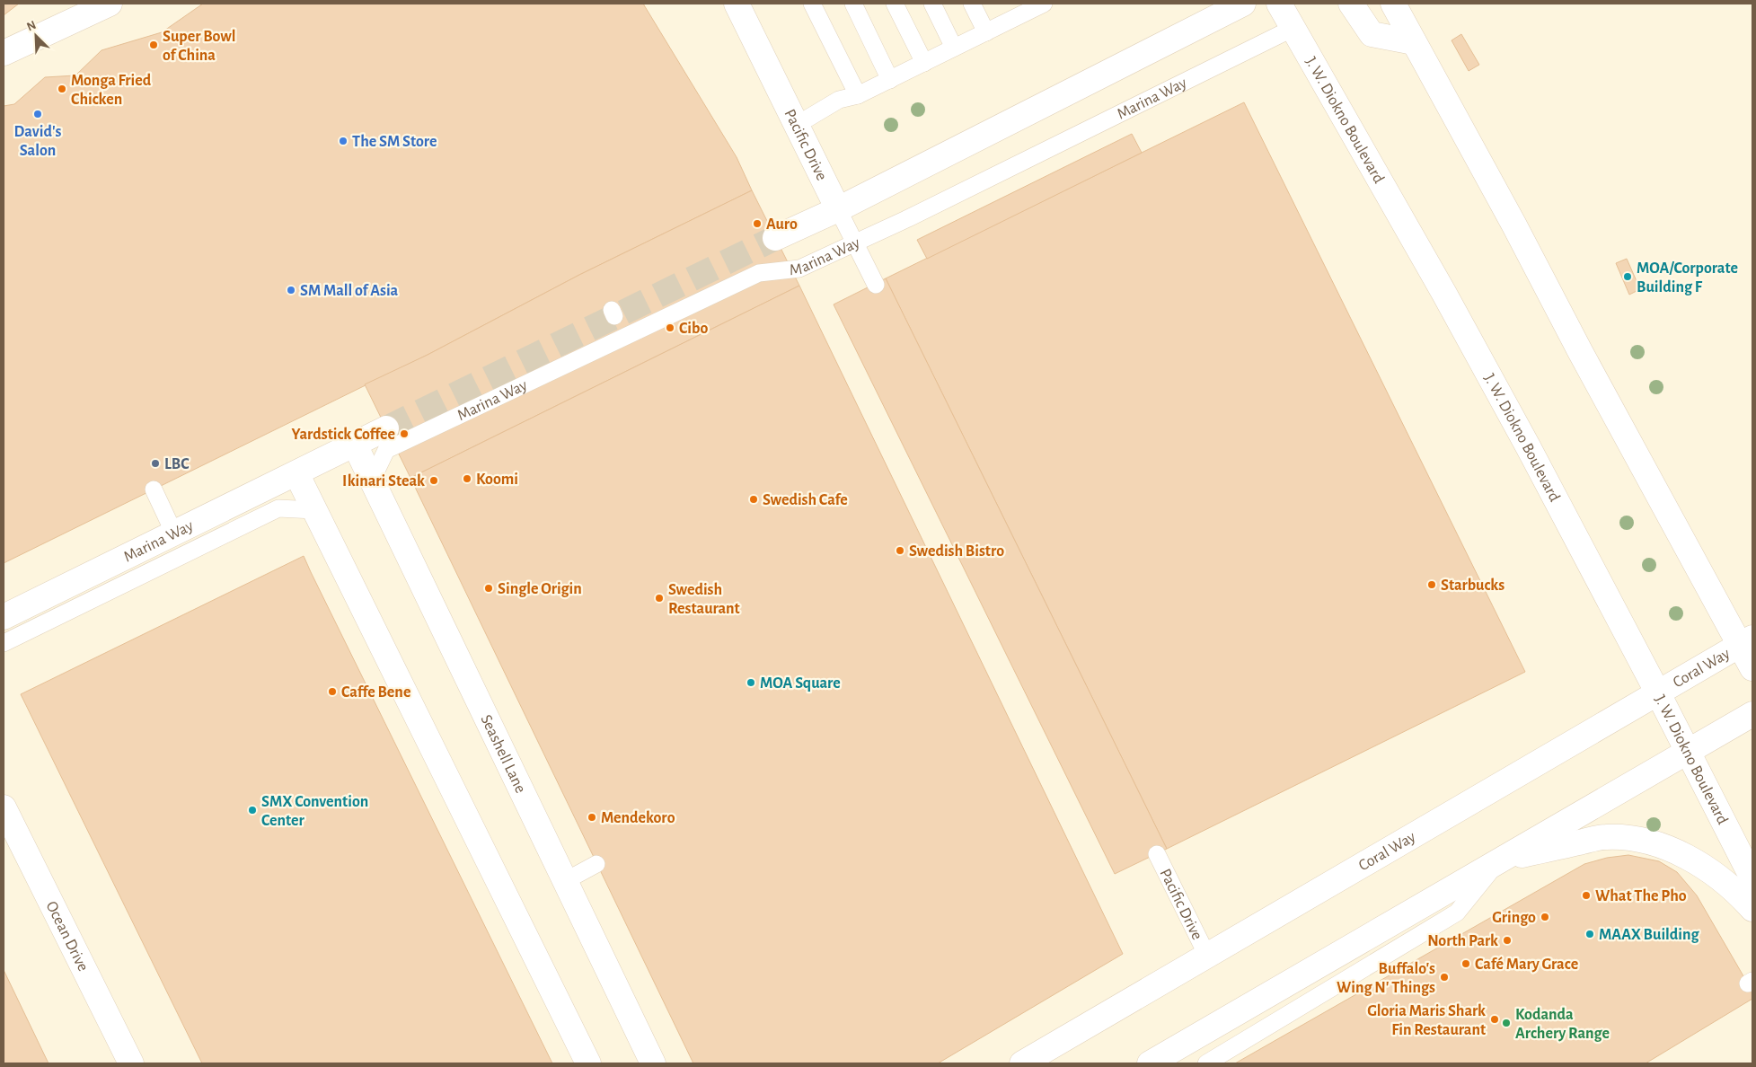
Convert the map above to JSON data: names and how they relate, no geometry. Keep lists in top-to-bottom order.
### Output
{
  "streets": {
    "street": [
      "Marina Way",
      "J. W. Diokno Boulevard",
      "Pacific Drive",
      "Coral Way",
      "Seashell Lane",
      "Ocean Drive"
    ]
  },
  "crossings": [
    ["Marina Way", "J. W. Diokno Boulevard"],
    ["Marina Way", "Pacific Drive"],
    ["Marina Way", "Seashell Lane"],
    ["J. W. Diokno Boulevard", "Coral Way"],
    ["Pacific Drive", "Coral Way"]
  ],
  "places": [
    "Super Bowl of China",
    "Monga Fried Chicken",
    "David's Salon",
    "The SM Store",
    "Auro",
    "MOA/Corporate Building F",
    "SM Mall of Asia",
    "Cibo",
    "Yardstick Coffee",
    "LBC",
    "Koomi",
    "Ikinari Steak",
    "Swedish Cafe",
    "Swedish Bistro",
    "Starbucks",
    "Single Origin",
    "Swedish Restaurant",
    "MOA Square",
    "Caffe Bene",
    "SMX Convention Center",
    "Mendekoro",
    "What The Pho",
    "Gringo",
    "MAAX Building",
    "North Park",
    "Café Mary Grace",
    "Buffalo's Wing N' Things",
    "Gloria Maris Shark Fin Restaurant",
    "Kodanda Archery Range"
  ],
  "north": "top left"
}
